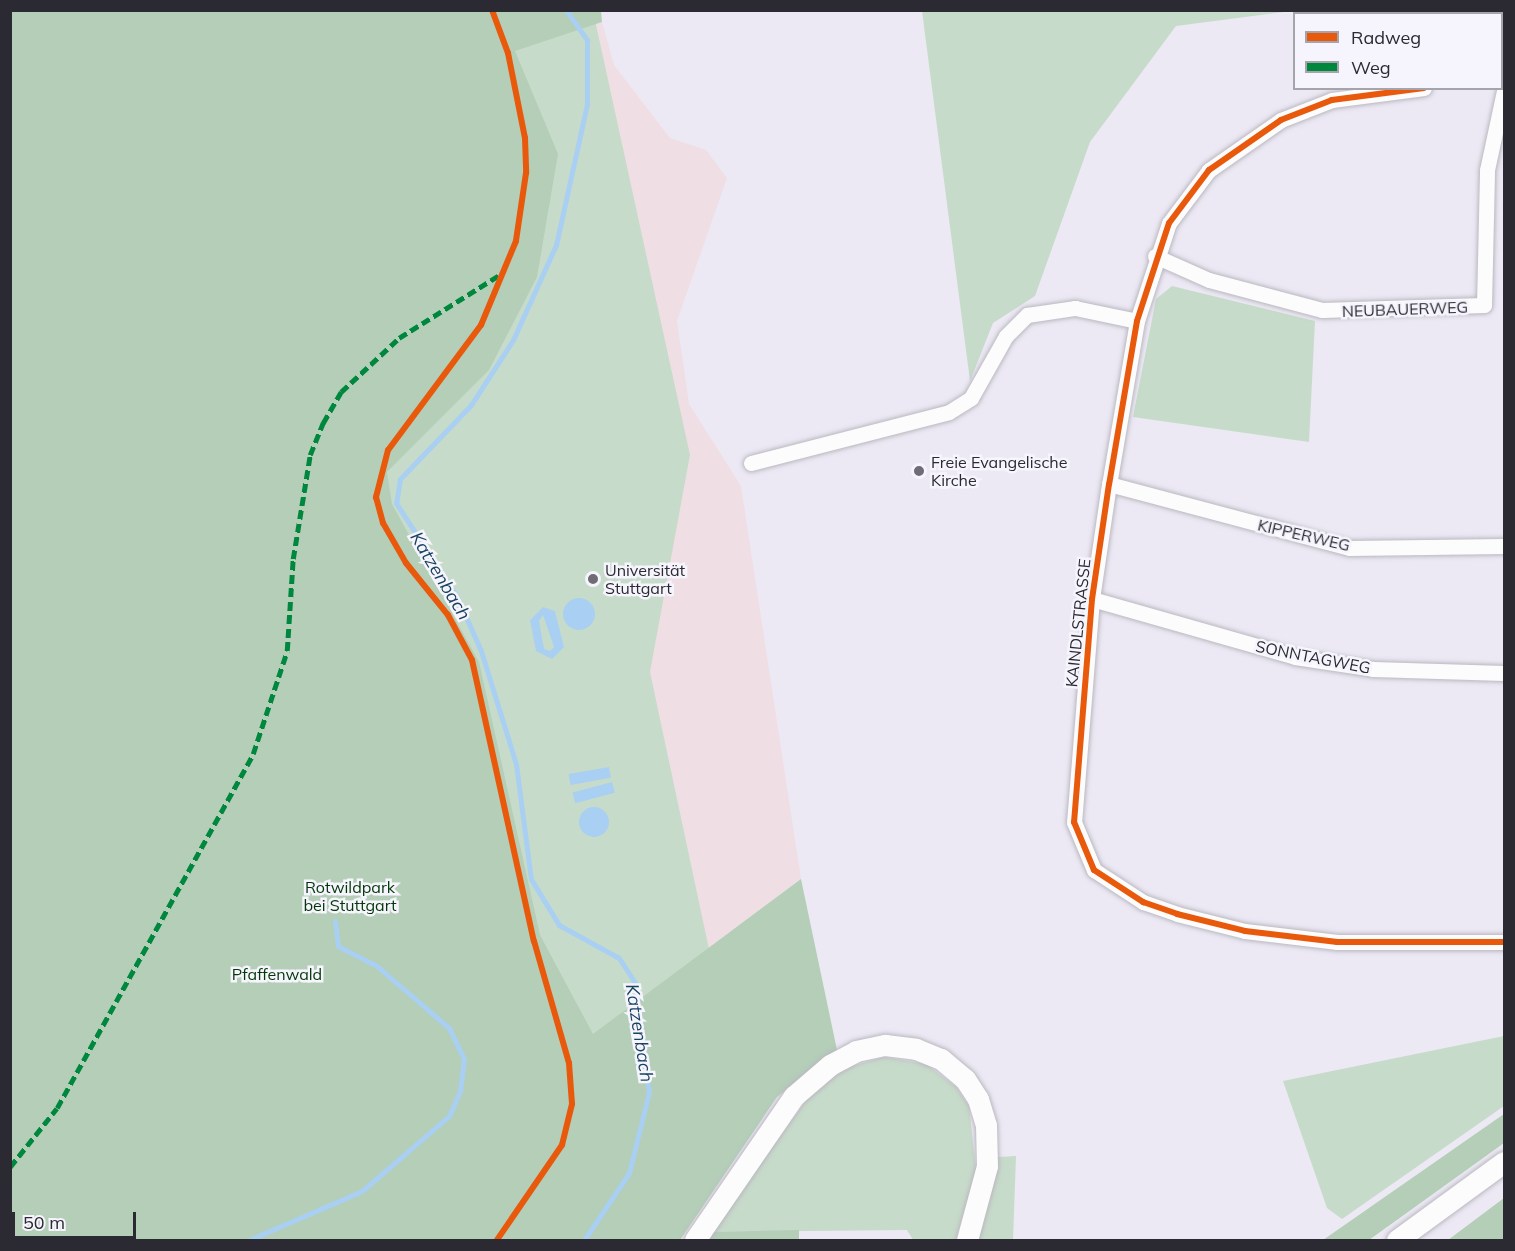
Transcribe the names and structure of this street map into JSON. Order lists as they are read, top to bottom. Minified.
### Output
{"streets":{"street":["NEUBAUERWEG","KIPPERWEG","KAINDLSTRASSE","SONNTAGWEG"]},"crossings":[["NEUBAUERWEG","KAINDLSTRASSE"],["KIPPERWEG","KAINDLSTRASSE"],["KAINDLSTRASSE","SONNTAGWEG"]],"water":["Katzenbach"],"parks":["Rotwildpark bei Stuttgart","Pfaffenwald"],"places":["Freie Evangelische Kirche","Universität Stuttgart"],"legend":["Radweg","Weg"],"scale_bar":"50 m"}
